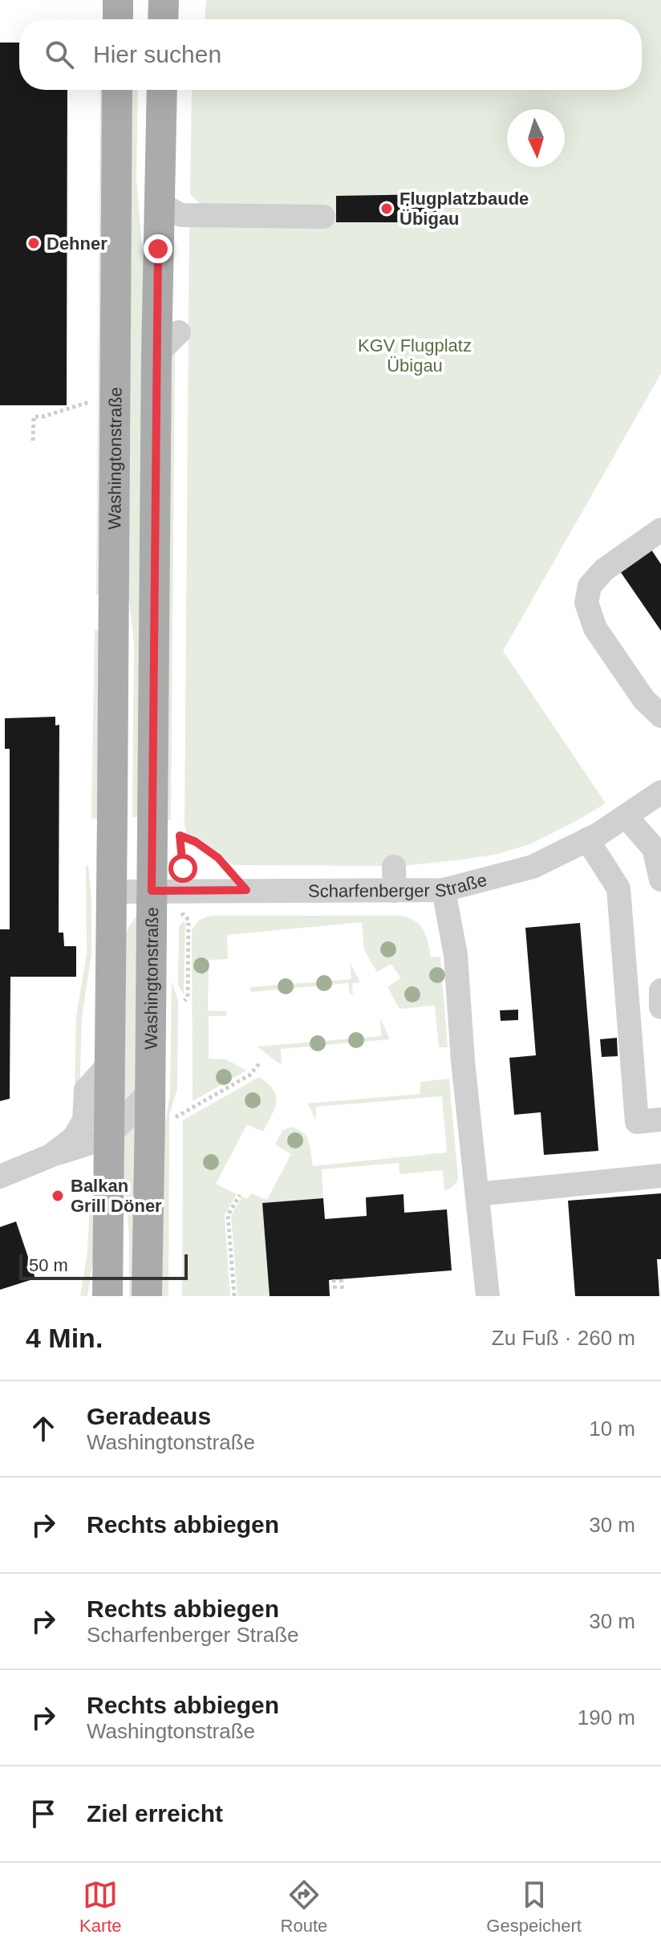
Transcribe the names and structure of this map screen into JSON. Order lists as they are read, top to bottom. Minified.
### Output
{"streets":{"main road":["Washingtonstraße"],"street":["Scharfenberger Straße"]},"crossings":[["Washingtonstraße","Scharfenberger Straße"]],"parks":["KGV Flugplatz Übigau"],"places":["Flugplatzbaude Übigau","Dehner","Balkan Grill Döner"],"scale_bar":"50 m","north":"bottom","page":{"search":"Hier suchen","scale":"50 m","heading":["4 Min.","Zu Fuß · 260 m"],"list":[["Geradeaus","Washingtonstraße","10 m"],["Rechts abbiegen","30 m"],["Rechts abbiegen","Scharfenberger Straße","30 m"],["Rechts abbiegen","Washingtonstraße","190 m"],"Ziel erreicht"],"nav":["Karte","Route","Gespeichert"]}}
